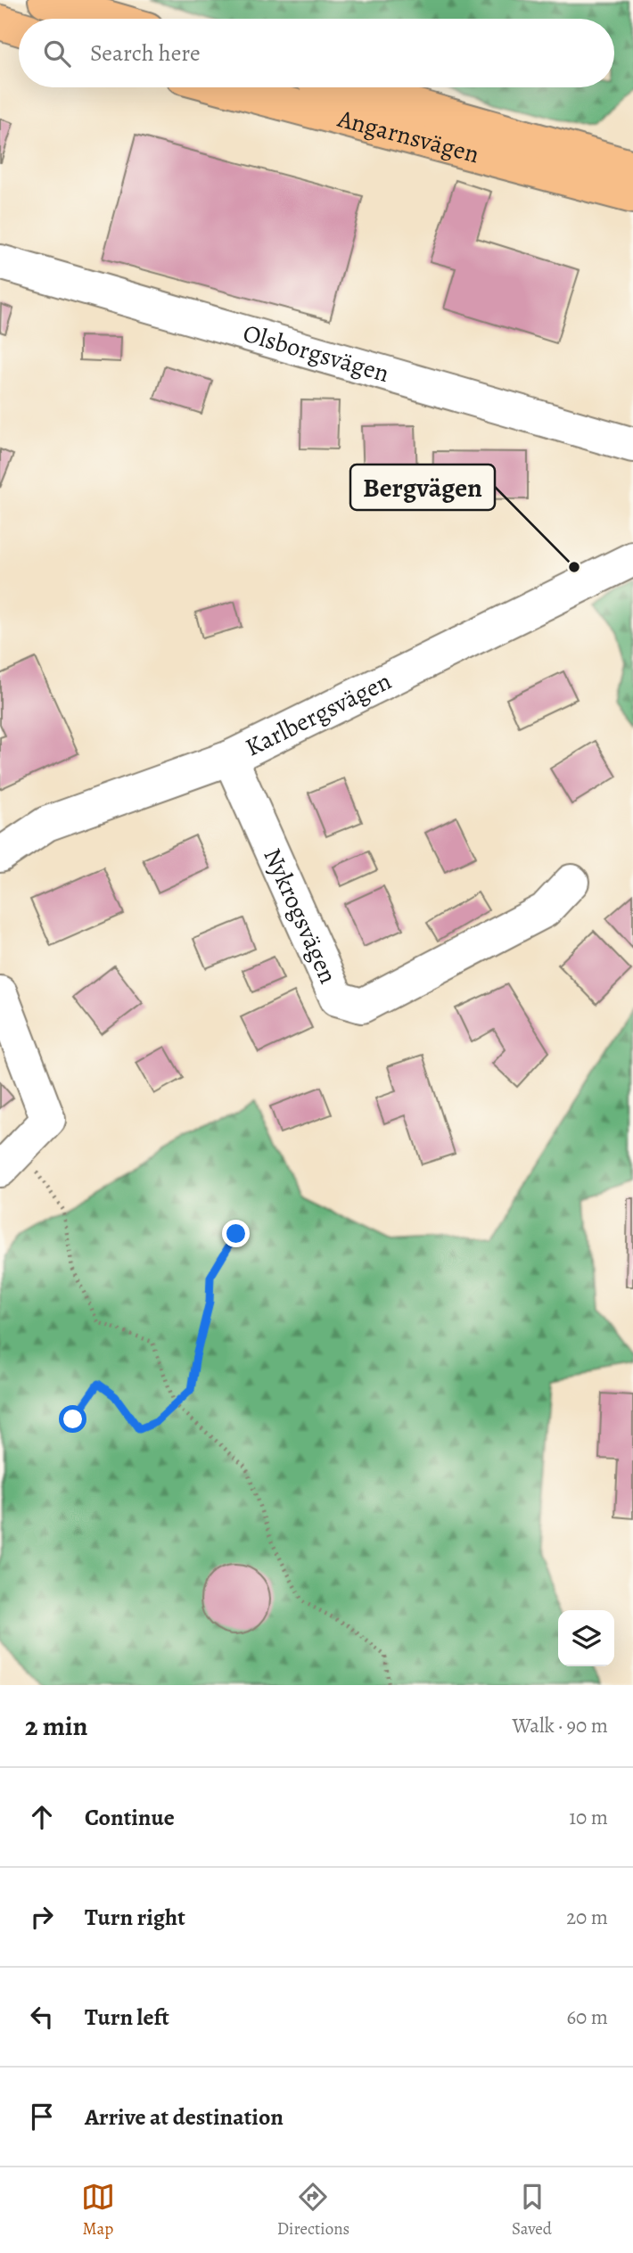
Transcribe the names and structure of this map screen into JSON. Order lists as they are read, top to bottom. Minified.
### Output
{"streets":{"main road":["Angarnsvägen"],"street":["Olsborgsvägen","Karlbergsvägen","Nykrogsvägen"]},"crossings":[["Karlbergsvägen","Nykrogsvägen"]],"places":["Bergvägen"],"page":{"search":"Search here","heading":["2 min","Walk · 90 m"],"list":[["Continue","10 m"],["Turn right","20 m"],["Turn left","60 m"],"Arrive at destination"],"nav":["Map","Directions","Saved"]}}
